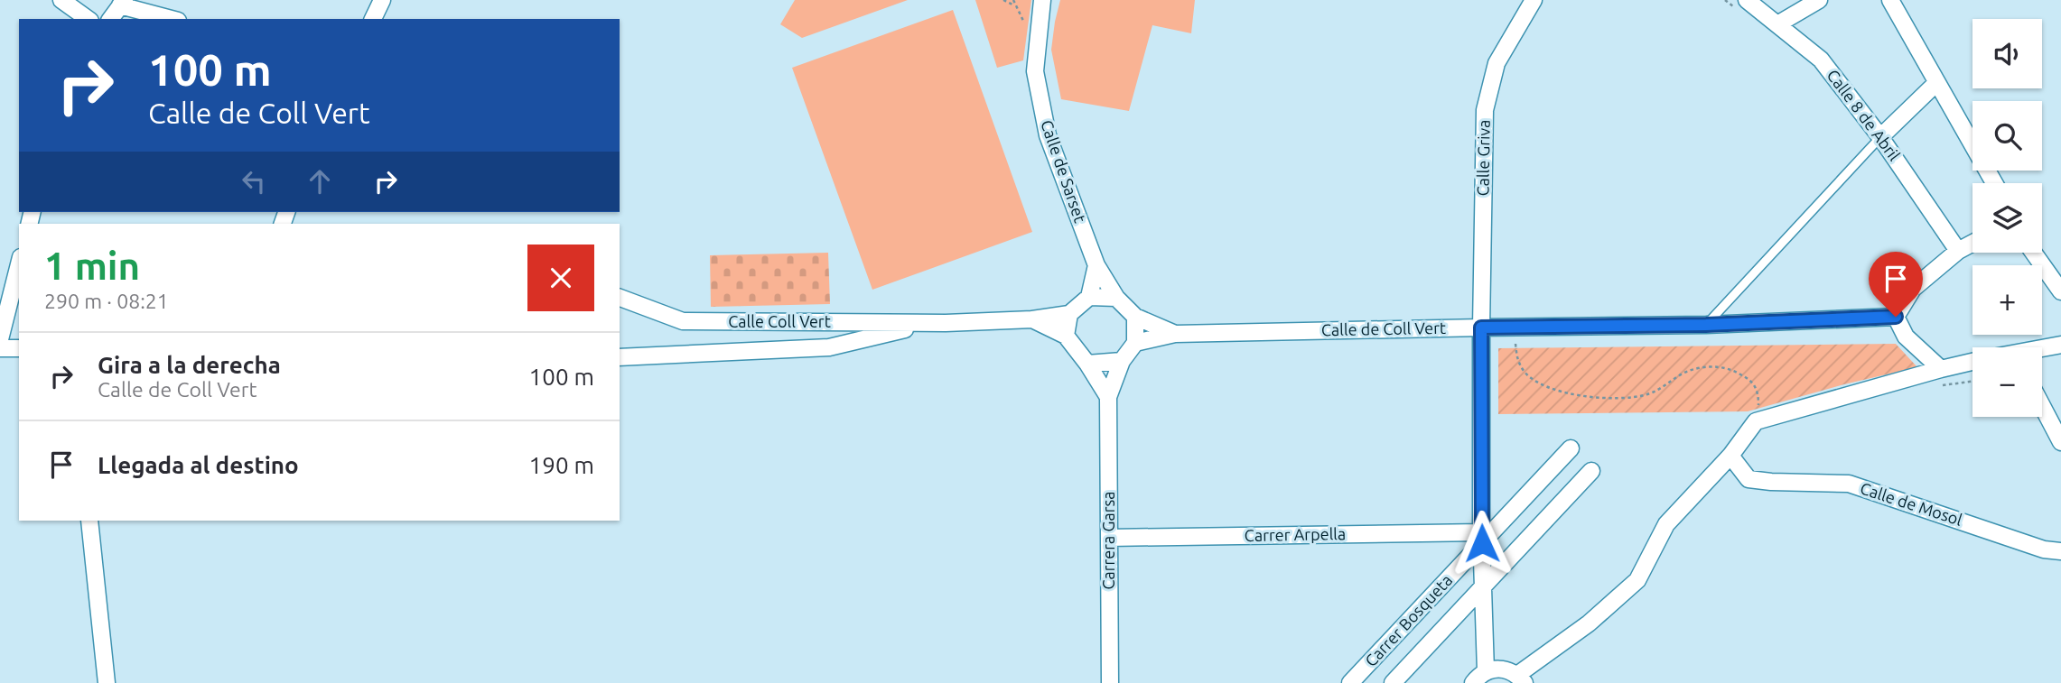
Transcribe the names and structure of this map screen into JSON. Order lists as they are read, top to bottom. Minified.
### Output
{"streets":{"street":["Calle 8 de Abril","Calle Griva","Calle de Sarset","Calle Coll Vert","Calle de Coll Vert","Calle de Mosol","Carrer Arpella","Carrera Garsa","Carrer Bosqueta"]},"crossings":[["Calle Griva","Calle de Coll Vert"],["Calle Griva","Carrer Arpella"],["Calle Griva","Carrer Bosqueta"],["Calle de Sarset","Calle Coll Vert"],["Calle de Sarset","Calle de Coll Vert"],["Calle de Sarset","Carrera Garsa"],["Calle Coll Vert","Calle de Coll Vert"],["Calle Coll Vert","Carrera Garsa"],["Calle de Coll Vert","Carrera Garsa"],["Carrer Arpella","Carrera Garsa"],["Carrer Arpella","Carrer Bosqueta"]],"page":{"map_buttons":["+","−"],"turn":["100 m","Calle de Coll Vert"],"heading":["1 min","290 m · 08:21"],"list":[{"name":"Gira a la derecha","note":"Calle de Coll Vert","value":"100 m"},{"name":"Llegada al destino","value":"190 m"}]}}
